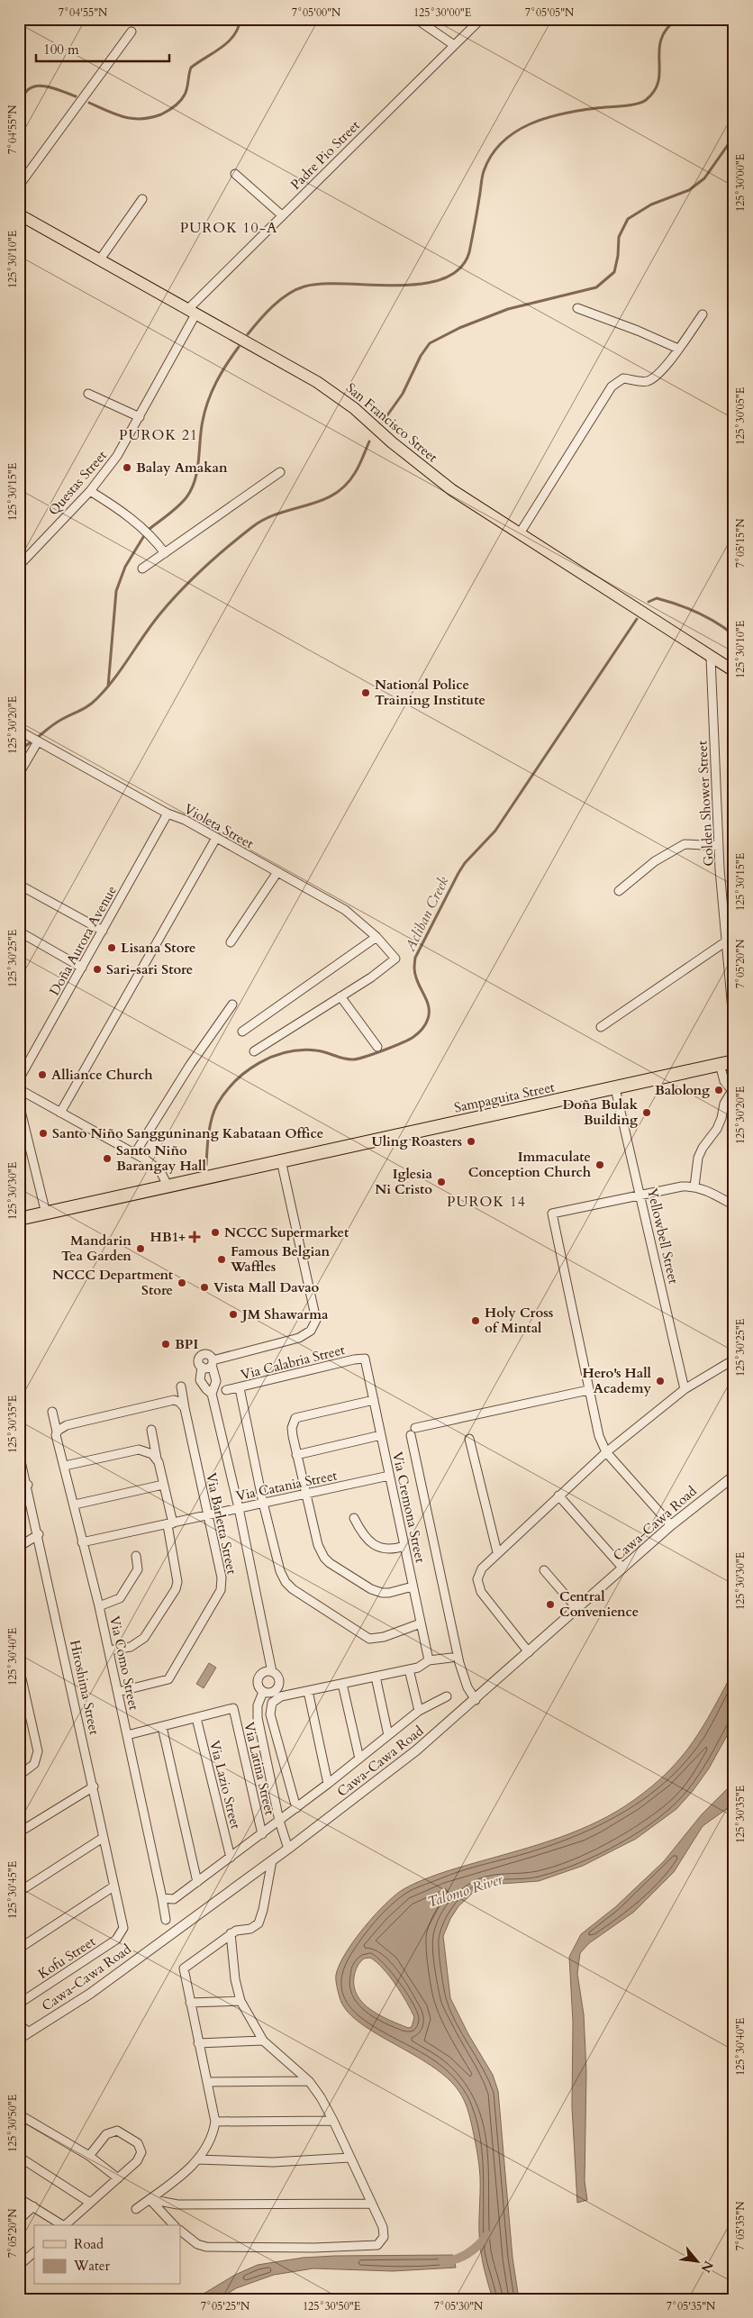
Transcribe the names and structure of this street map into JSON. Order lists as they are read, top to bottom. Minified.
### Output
{"streets":{"highway":["Sampaguita Street"],"main road":["San Francisco Street"],"street":["Padre Pio Street","Questas Street","Golden Shower Street","Violeta Street","Doña Aurora Avenue","Yellowbell Street","Via Calabria Street","Via Catania Street","Via Cremona Street","Via Barletta Street","Cawa-Cawa Road","Via Como Street","Hiroshima Street","Via Latina Street","Via Lazio Street","Kofu Street"]},"crossings":[["Padre Pio Street","San Francisco Street"],["Padre Pio Street","Questas Street"],["San Francisco Street","Questas Street"],["San Francisco Street","Golden Shower Street"],["Violeta Street","Doña Aurora Avenue"],["Sampaguita Street","Yellowbell Street"],["Via Calabria Street","Via Cremona Street"],["Via Catania Street","Via Cremona Street"],["Via Catania Street","Via Barletta Street"],["Via Catania Street","Via Como Street"],["Via Barletta Street","Via Como Street"],["Hiroshima Street","Kofu Street"],["Via Latina Street","Via Lazio Street"]],"districts":["PUROK 10-A","PUROK 21","PUROK 14"],"water":["Acliban Creek","Talomo River"],"places":{"other":["Balay Amakan","National Police Training Institute","Lisana Store","Sari-sari Store","Alliance Church","Balolong","Doña Bulak Building","Santo Niño Sangguninang Kabataan Office","Uling Roasters","Santo Niño Barangay Hall","Immaculate Conception Church","Iglesia Ni Cristo","NCCC Supermarket","Mandarin Tea Garden","Famous Belgian Waffles","NCCC Department Store","Vista Mall Davao","JM Shawarma","Holy Cross of Mintal","BPI","Hero's Hall Academy","Central Convenience"],"health":["HB1+"]},"legend":["Road","Water"],"scale_bar":"100 m","north":"bottom right","coordinates":["7°04'55\"N","7°05'00\"N","125°30'00\"E","7°05'05\"N","125°30'10\"E","125°30'05\"E","125°30'15\"E","7°05'15\"N","125°30'20\"E","125°30'25\"E","7°05'20\"N","125°30'30\"E","125°30'35\"E","125°30'40\"E","125°30'45\"E","125°30'50\"E","7°05'35\"N","7°05'25\"N","7°05'30\"N"]}
